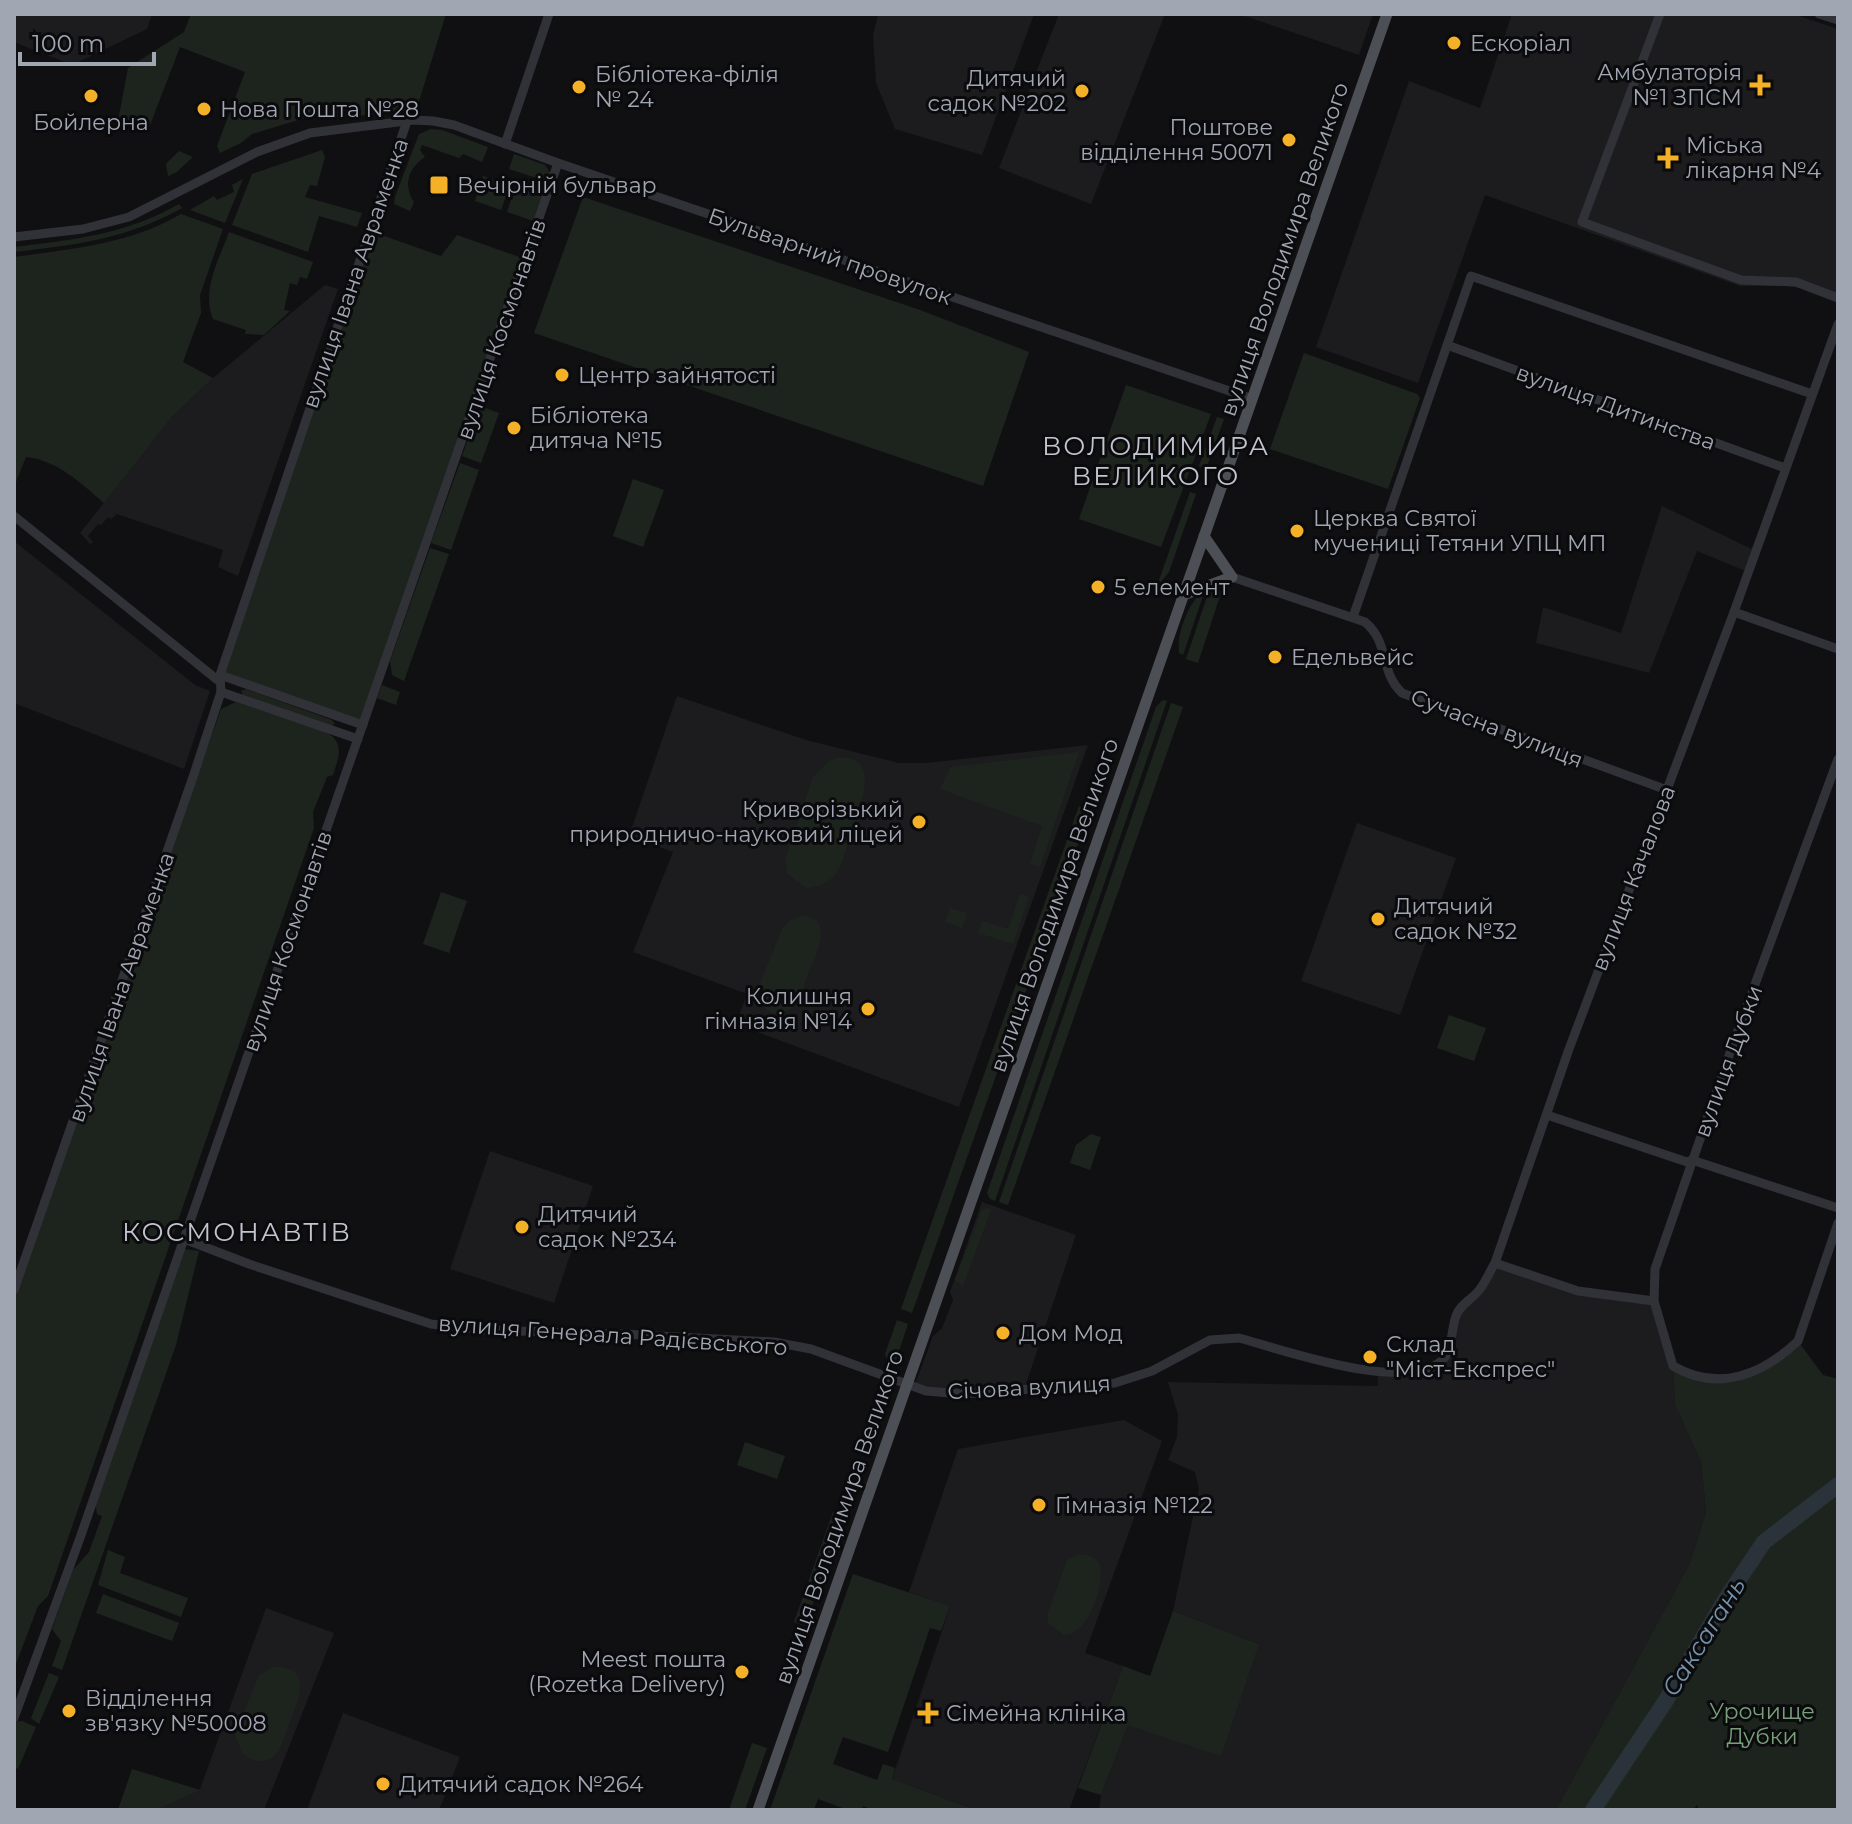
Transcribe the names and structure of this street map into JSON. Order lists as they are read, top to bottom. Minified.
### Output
{"streets":{"main road":["вулиця Володимира Великого"],"street":["Бульварний провулок","вулиця Івана Авраменка","вулиця Космонавтів","вулиця Дитинства","Сучасна вулиця","вулиця Качалова","вулиця Дубки","вулиця Генерала Радієвського","Січова вулиця"]},"crossings":[["вулиця Володимира Великого","Бульварний провулок"],["вулиця Володимира Великого","вулиця Генерала Радієвського"],["вулиця Володимира Великого","Січова вулиця"],["Бульварний провулок","вулиця Івана Авраменка"],["Бульварний провулок","вулиця Космонавтів"],["вулиця Космонавтів","вулиця Генерала Радієвського"],["вулиця Дитинства","вулиця Качалова"],["Сучасна вулиця","вулиця Качалова"],["вулиця Качалова","Січова вулиця"],["вулиця Генерала Радієвського","Січова вулиця"]],"districts":["ВОЛОДИМИРА ВЕЛИКОГО","КОСМОНАВТІВ"],"water":["Саксагань"],"parks":["Урочище Дубки"],"places":{"other":["Ескоріал","Бібліотека-філія № 24","Дитячий садок №202","Бойлерна","Нова Пошта №28","Поштове відділення 50071","Центр зайнятості","Бібліотека дитяча №15","Церква Святої мучениці Тетяни УПЦ МП","5 елемент","Едельвейс","Криворізький природничо-науковий ліцей","Дитячий садок №32","Колишня гімназія №14","Дитячий садок №234","Дом Мод","Склад \"Міст-Експрес\"","Гімназія №122","Meest пошта (Rozetka Delivery)","Відділення зв'язку №50008","Дитячий садок №264"],"health":["Амбулаторія №1 ЗПСМ","Міська лікарня №4","Сімейна клініка"],"transit":["Вечірній бульвар"]},"scale_bar":"100 m"}
